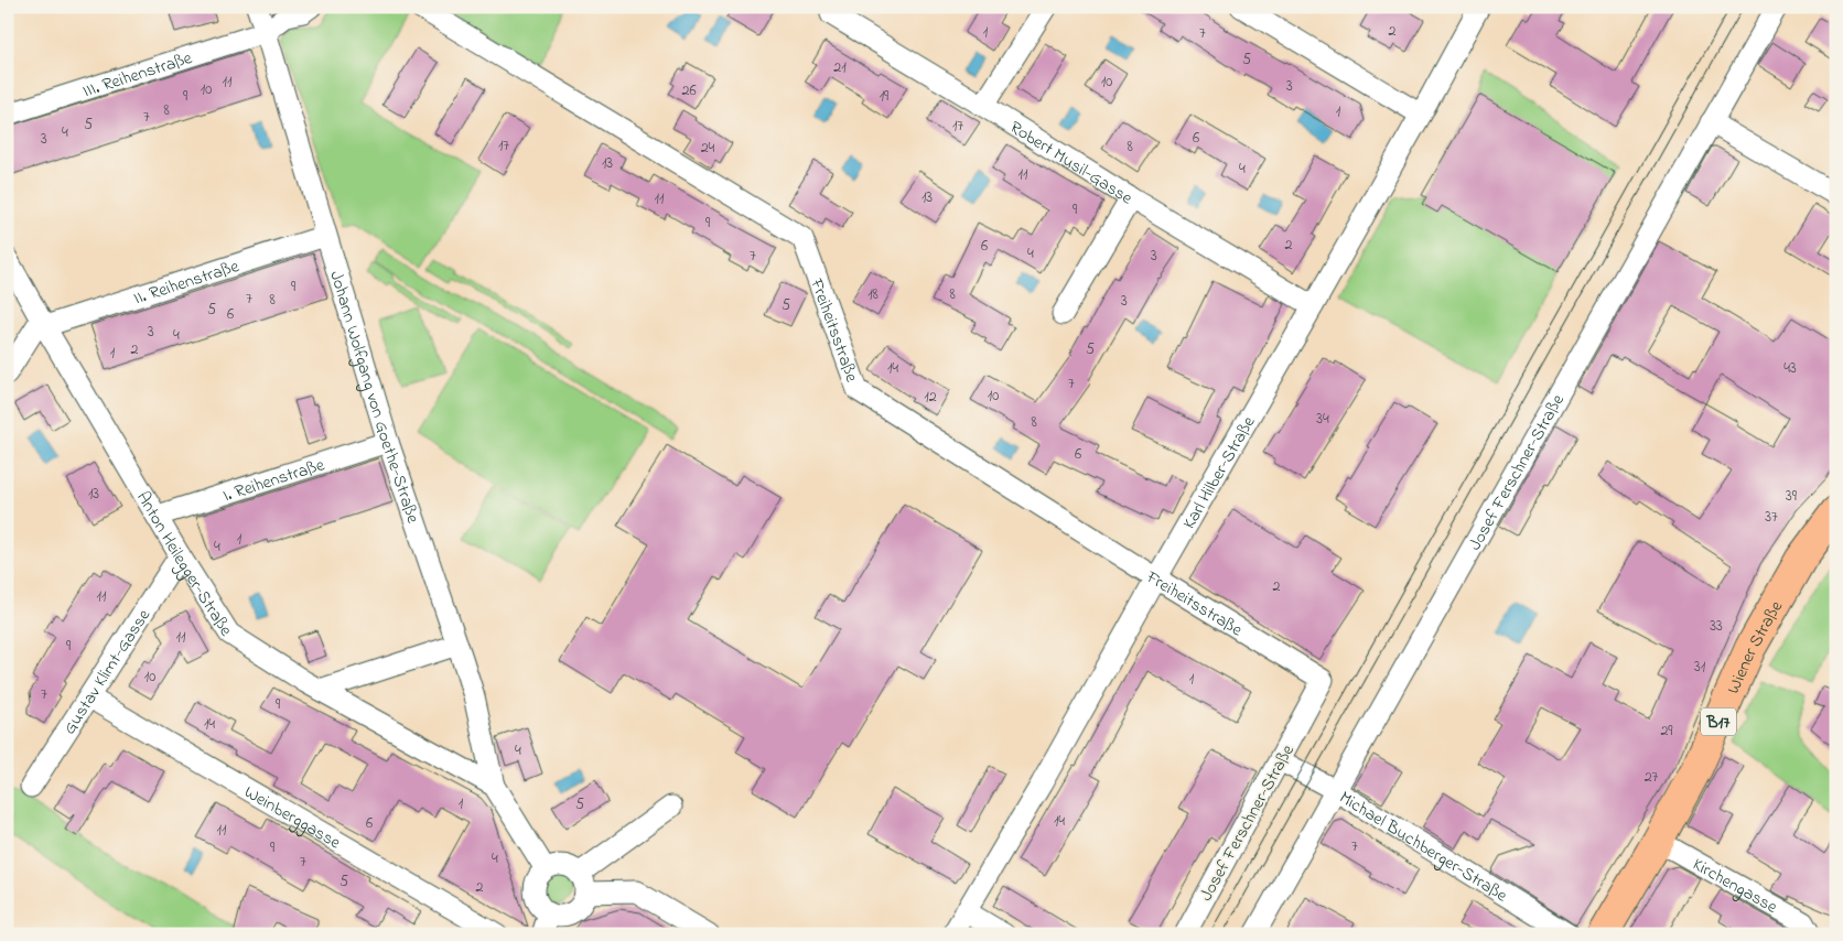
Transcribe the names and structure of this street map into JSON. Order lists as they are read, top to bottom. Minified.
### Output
{"streets":{"main road":["Wiener Straße","B17"],"street":["III. Reihenstraße","Robert Musil-Gasse","II. Reihenstraße","Freiheitsstraße","Johann Wolfgang von Goethe-Straße","Josef Ferschner-Straße","Karl Hilber-Straße","I. Reihenstraße","Anton Heilegger-Straße","Gustav Klimt-Gasse","Weinberggasse","Michael Buchberger-Straße","Kirchengasse"]},"crossings":[["III. Reihenstraße","Johann Wolfgang von Goethe-Straße"],["Robert Musil-Gasse","Karl Hilber-Straße"],["II. Reihenstraße","Johann Wolfgang von Goethe-Straße"],["II. Reihenstraße","Anton Heilegger-Straße"],["Freiheitsstraße","Josef Ferschner-Straße"],["Freiheitsstraße","Karl Hilber-Straße"],["Johann Wolfgang von Goethe-Straße","I. Reihenstraße"],["Johann Wolfgang von Goethe-Straße","Anton Heilegger-Straße"],["Josef Ferschner-Straße","Michael Buchberger-Straße"],["I. Reihenstraße","Anton Heilegger-Straße"],["Anton Heilegger-Straße","Gustav Klimt-Gasse"],["Wiener Straße","Kirchengasse"],["Gustav Klimt-Gasse","Weinberggasse"]],"house_numbers":["2","1","7","5","21","11","10","3","10","26","9","19","8","1","7","5","17","4","6","3","17","8","24","13","4","11","13","11","9","9","2","6","4","7","3","9","18","8","7","8","3","5","5","6","3","4","2","5","1","14","43","7","10","12","34","8","6","13","39","37","1","4","2","11","33","11","9","31","10","1","7","9","14","29","4","27","1","5","14","6","11","7","9","4","7","5","2"]}
